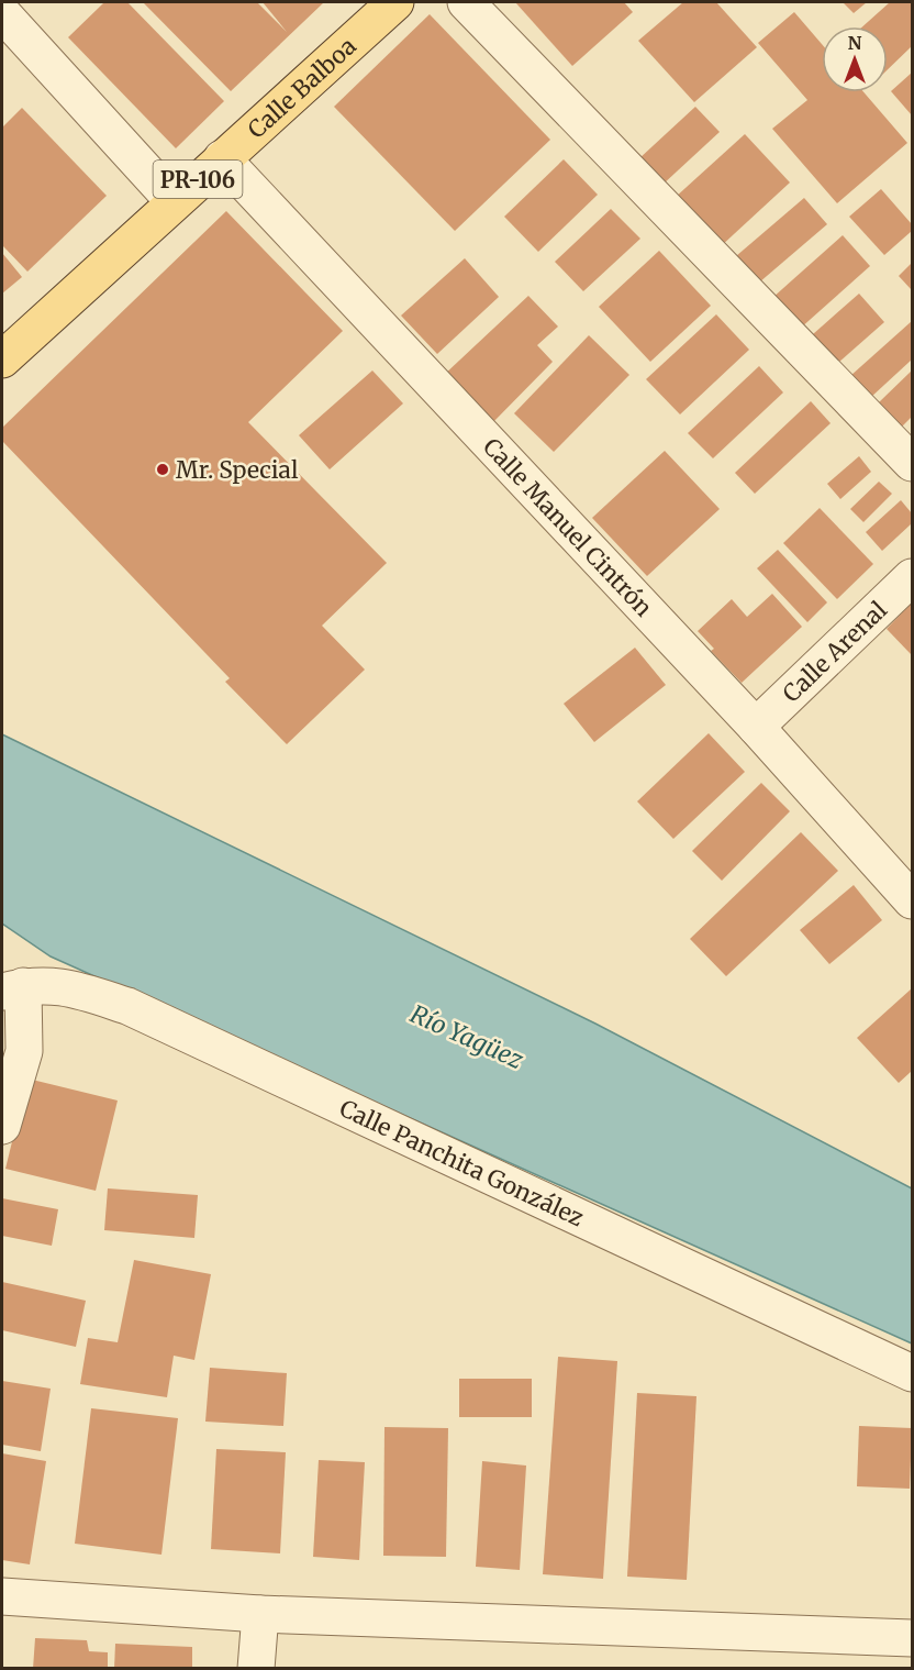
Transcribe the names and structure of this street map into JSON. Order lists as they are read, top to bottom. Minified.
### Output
{"streets":{"main road":["Calle Balboa","PR-106"],"street":["Calle Manuel Cintrón","Calle Arenal","Calle Panchita González"]},"crossings":[["Calle Balboa","Calle Manuel Cintrón"],["Calle Manuel Cintrón","Calle Arenal"]],"water":["Río Yagüez"],"places":["Mr. Special"],"north":"top"}
